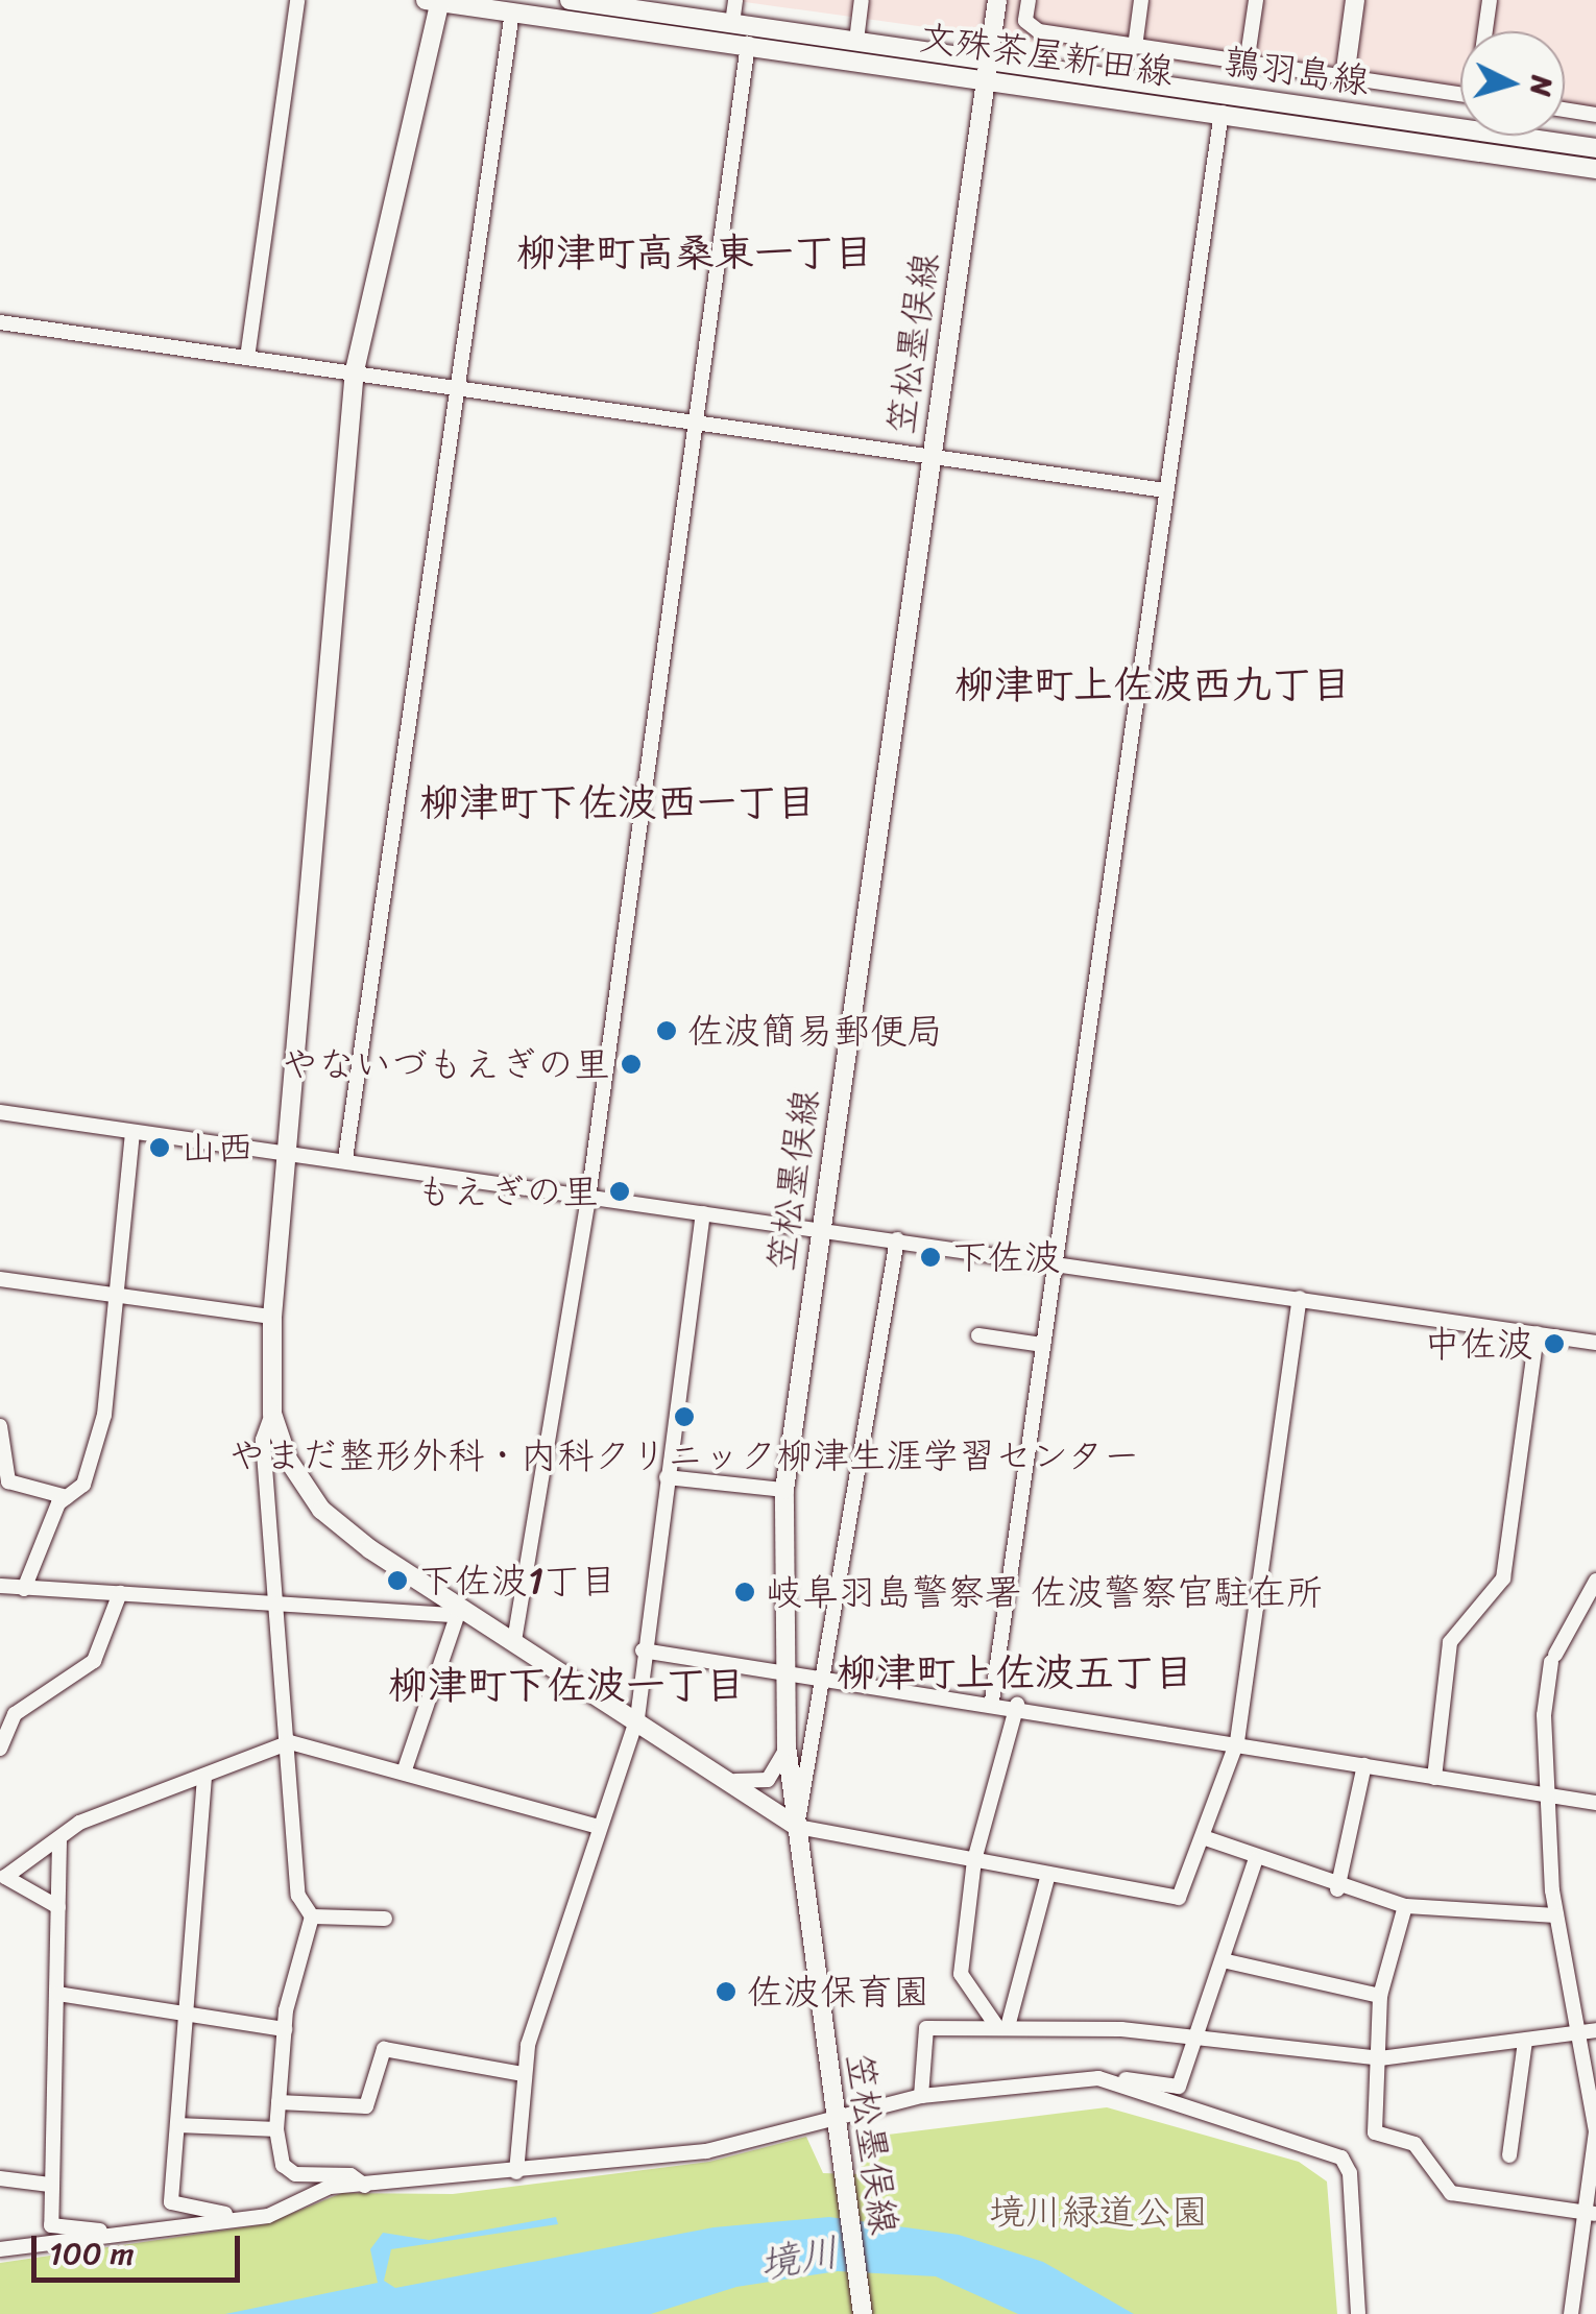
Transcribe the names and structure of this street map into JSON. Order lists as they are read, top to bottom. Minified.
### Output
{"streets":{"main road":["文殊茶屋新田線","鶉羽島線","笠松墨俣線"]},"crossings":[["文殊茶屋新田線","笠松墨俣線"],["鶉羽島線","笠松墨俣線"]],"districts":["柳津町高桑東一丁目","柳津町上佐波西九丁目","柳津町下佐波西一丁目","柳津町上佐波五丁目","柳津町下佐波一丁目"],"water":["境川"],"parks":["境川緑道公園"],"places":["佐波簡易郵便局","やないづもえぎの里","山西","もえぎの里","下佐波","中佐波","やまだ整形外科・内科クリニック柳津生涯学習センター","下佐波1丁目","岐阜羽島警察署 佐波警察官駐在所","佐波保育園"],"scale_bar":"100 m","north":"right"}
